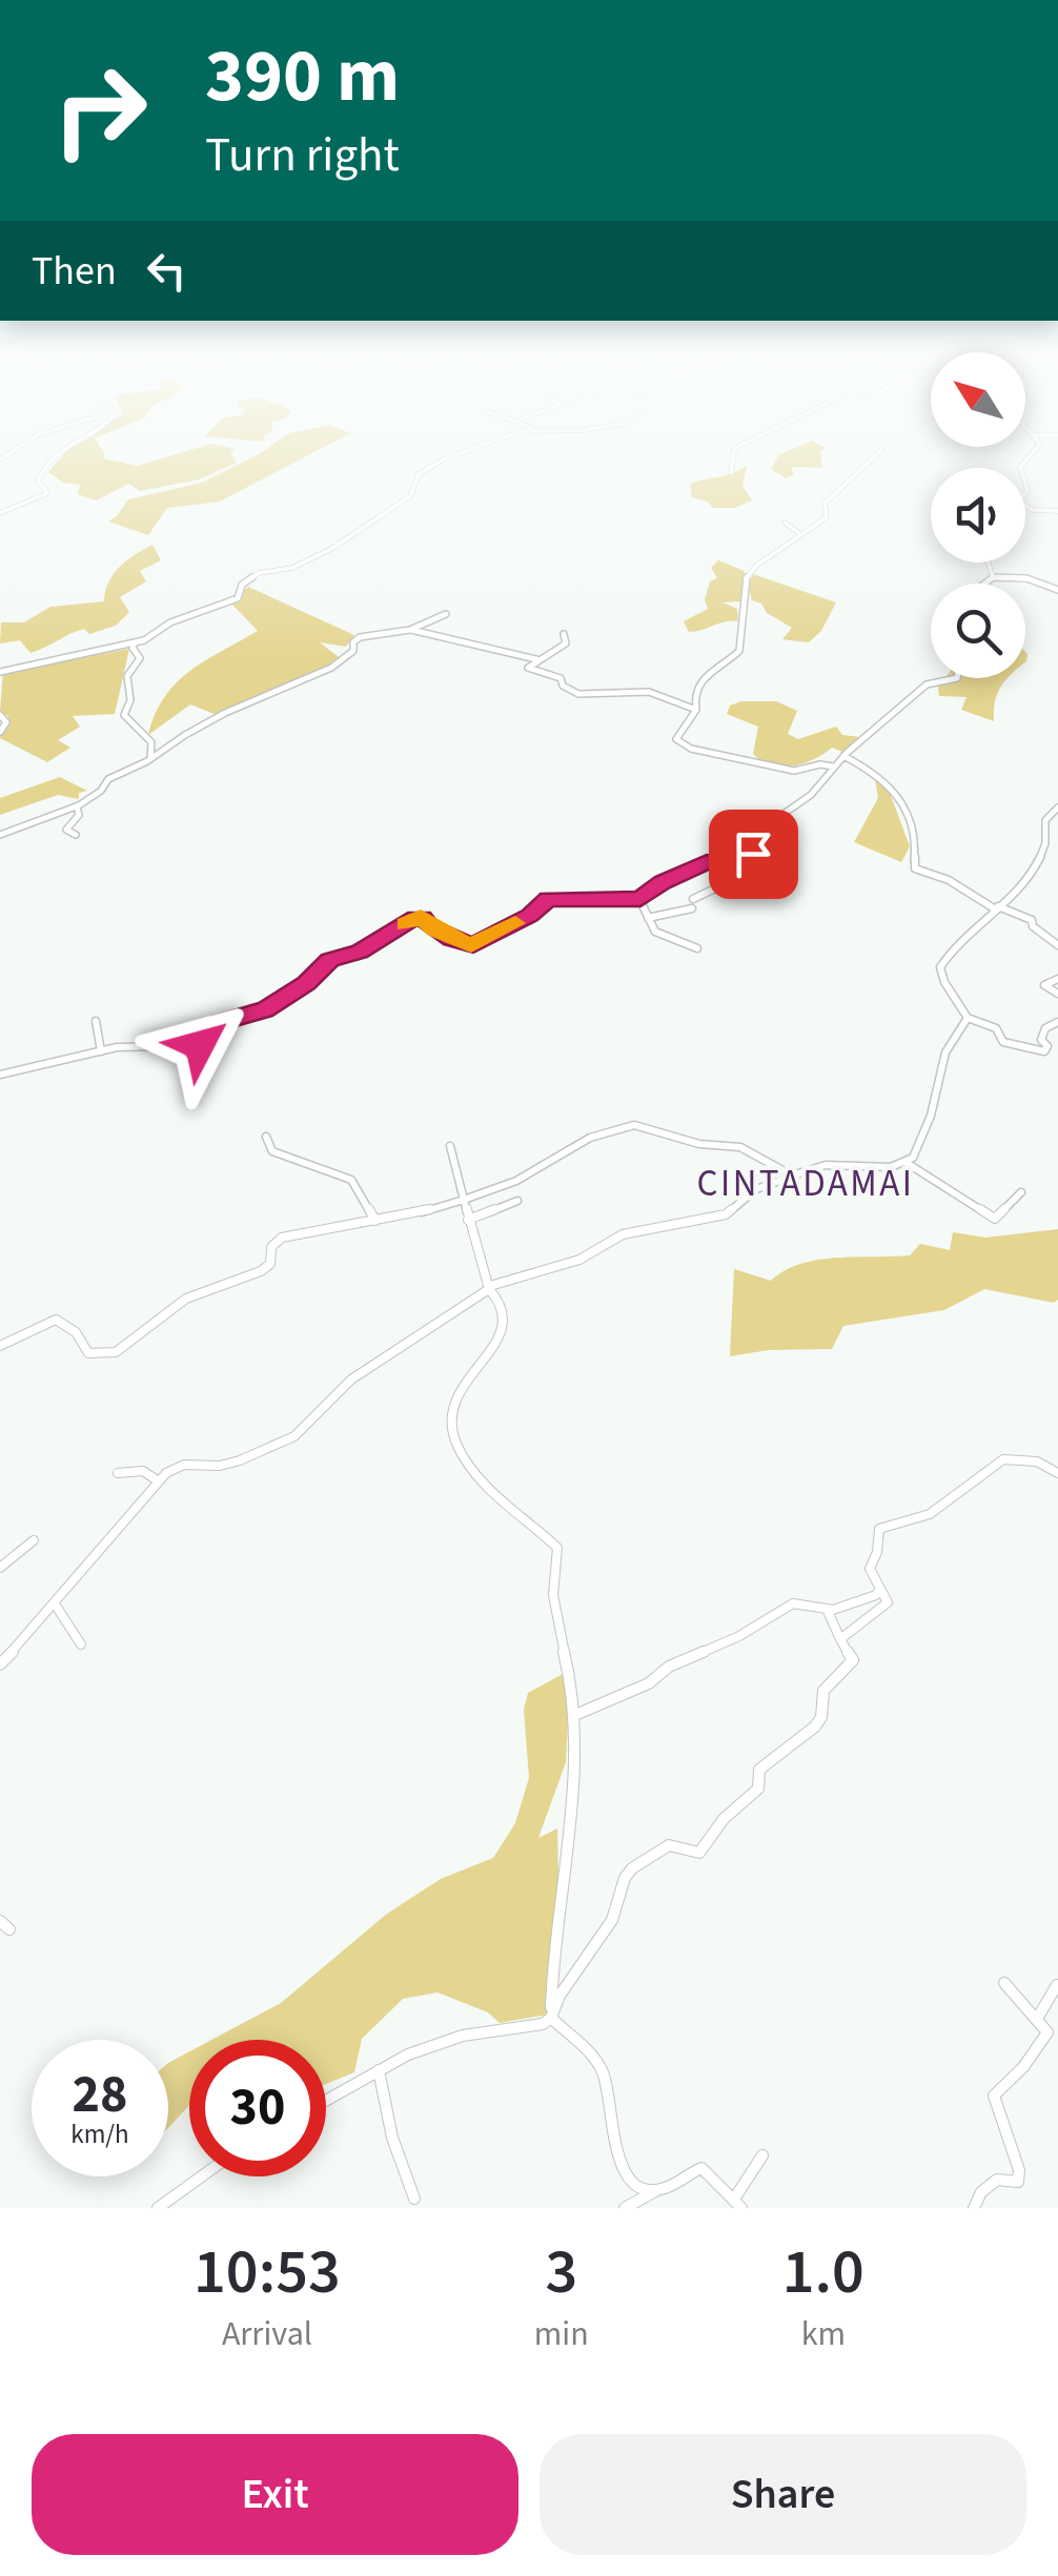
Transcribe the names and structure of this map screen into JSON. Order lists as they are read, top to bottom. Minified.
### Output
{"districts":["CINTADAMAI"],"north":"top left","page":{"turn":["390 m","Turn right"],"then":"Then","speed":"28 km/h","limit":"30","eta":["10:53","Arrival","3","min","1.0","km"],"buttons":["Exit","Share"]}}
